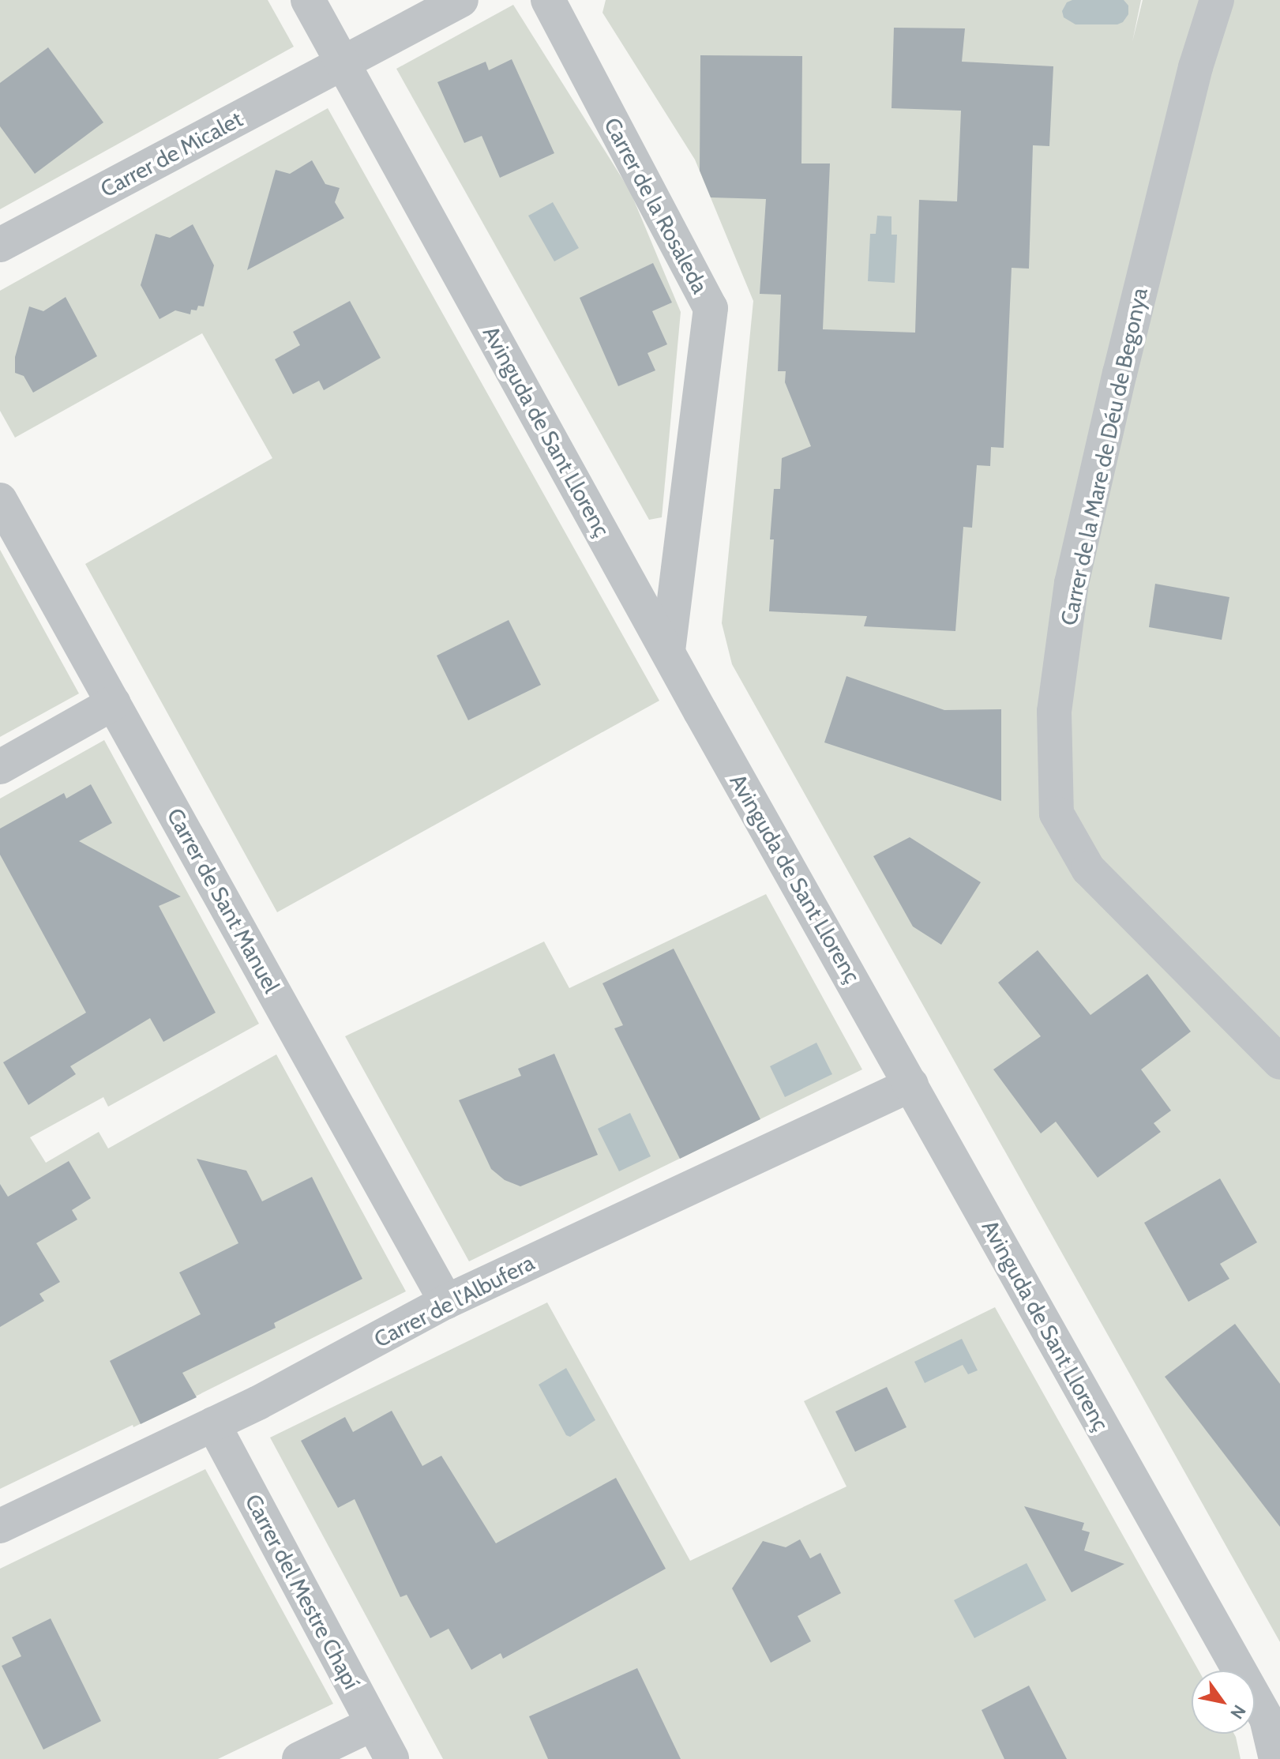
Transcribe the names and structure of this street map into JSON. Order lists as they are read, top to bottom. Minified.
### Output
{"streets":{"street":["Carrer de Micalet","Carrer de la Rosaleda","Avinguda de Sant Llorenç","Carrer de la Mare de Déu de Begonya","Carrer de Sant Manuel","Carrer de l'Albufera","Carrer del Mestre Chapí"]},"crossings":[["Carrer de Micalet","Avinguda de Sant Llorenç"],["Carrer de la Rosaleda","Avinguda de Sant Llorenç"],["Avinguda de Sant Llorenç","Carrer de l'Albufera"],["Carrer de Sant Manuel","Carrer de l'Albufera"],["Carrer de l'Albufera","Carrer del Mestre Chapí"]],"north":"bottom right"}
